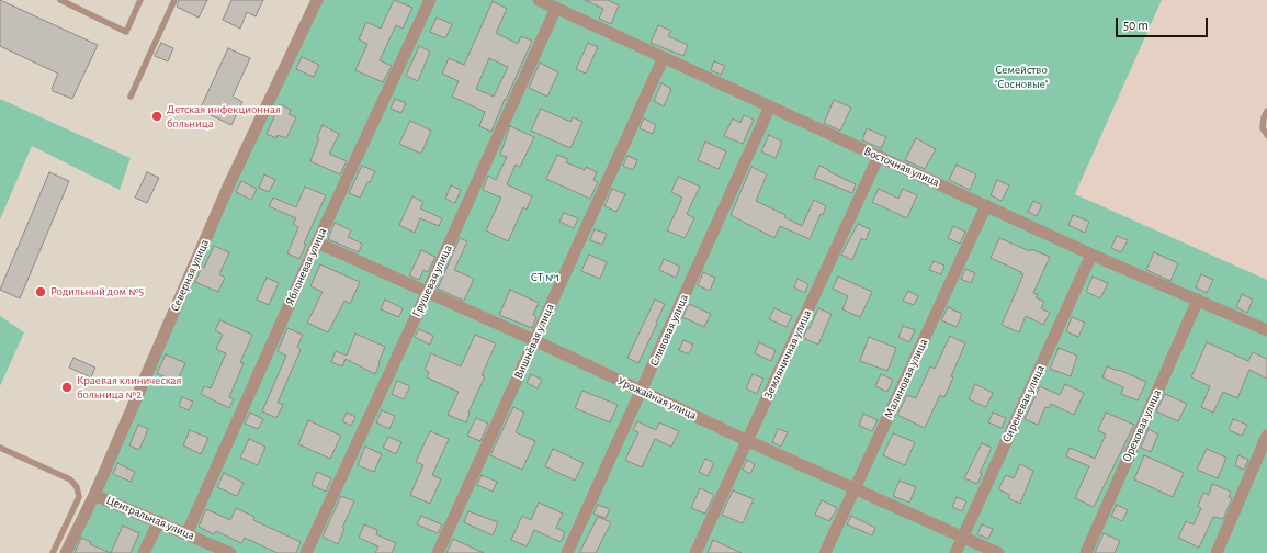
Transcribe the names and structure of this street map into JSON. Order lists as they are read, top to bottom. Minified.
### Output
{"streets":{"street":["Восточная улица","Яблоневая улица","Северная улица","Грушевая улица","Сливовая улица","Вишнёвая улица","Земляничная улица","Малиновая улица","Урожайная улица","Сиреневая улица","Ореховая улица","Центральная улица"]},"crossings":[["Восточная улица","Грушевая улица"],["Восточная улица","Сливовая улица"],["Восточная улица","Вишнёвая улица"],["Восточная улица","Земляничная улица"],["Восточная улица","Малиновая улица"],["Восточная улица","Сиреневая улица"],["Восточная улица","Ореховая улица"],["Яблоневая улица","Урожайная улица"],["Яблоневая улица","Центральная улица"],["Северная улица","Центральная улица"],["Грушевая улица","Урожайная улица"],["Сливовая улица","Урожайная улица"],["Вишнёвая улица","Урожайная улица"],["Земляничная улица","Урожайная улица"],["Малиновая улица","Урожайная улица"],["Урожайная улица","Сиреневая улица"]],"parks":["Семейство \"Сосновые\"","СТ №1"],"places":["Детская инфекционная больница","Родильный дом №5","Краевая клиническая больница №2"],"scale_bar":"50 m"}
